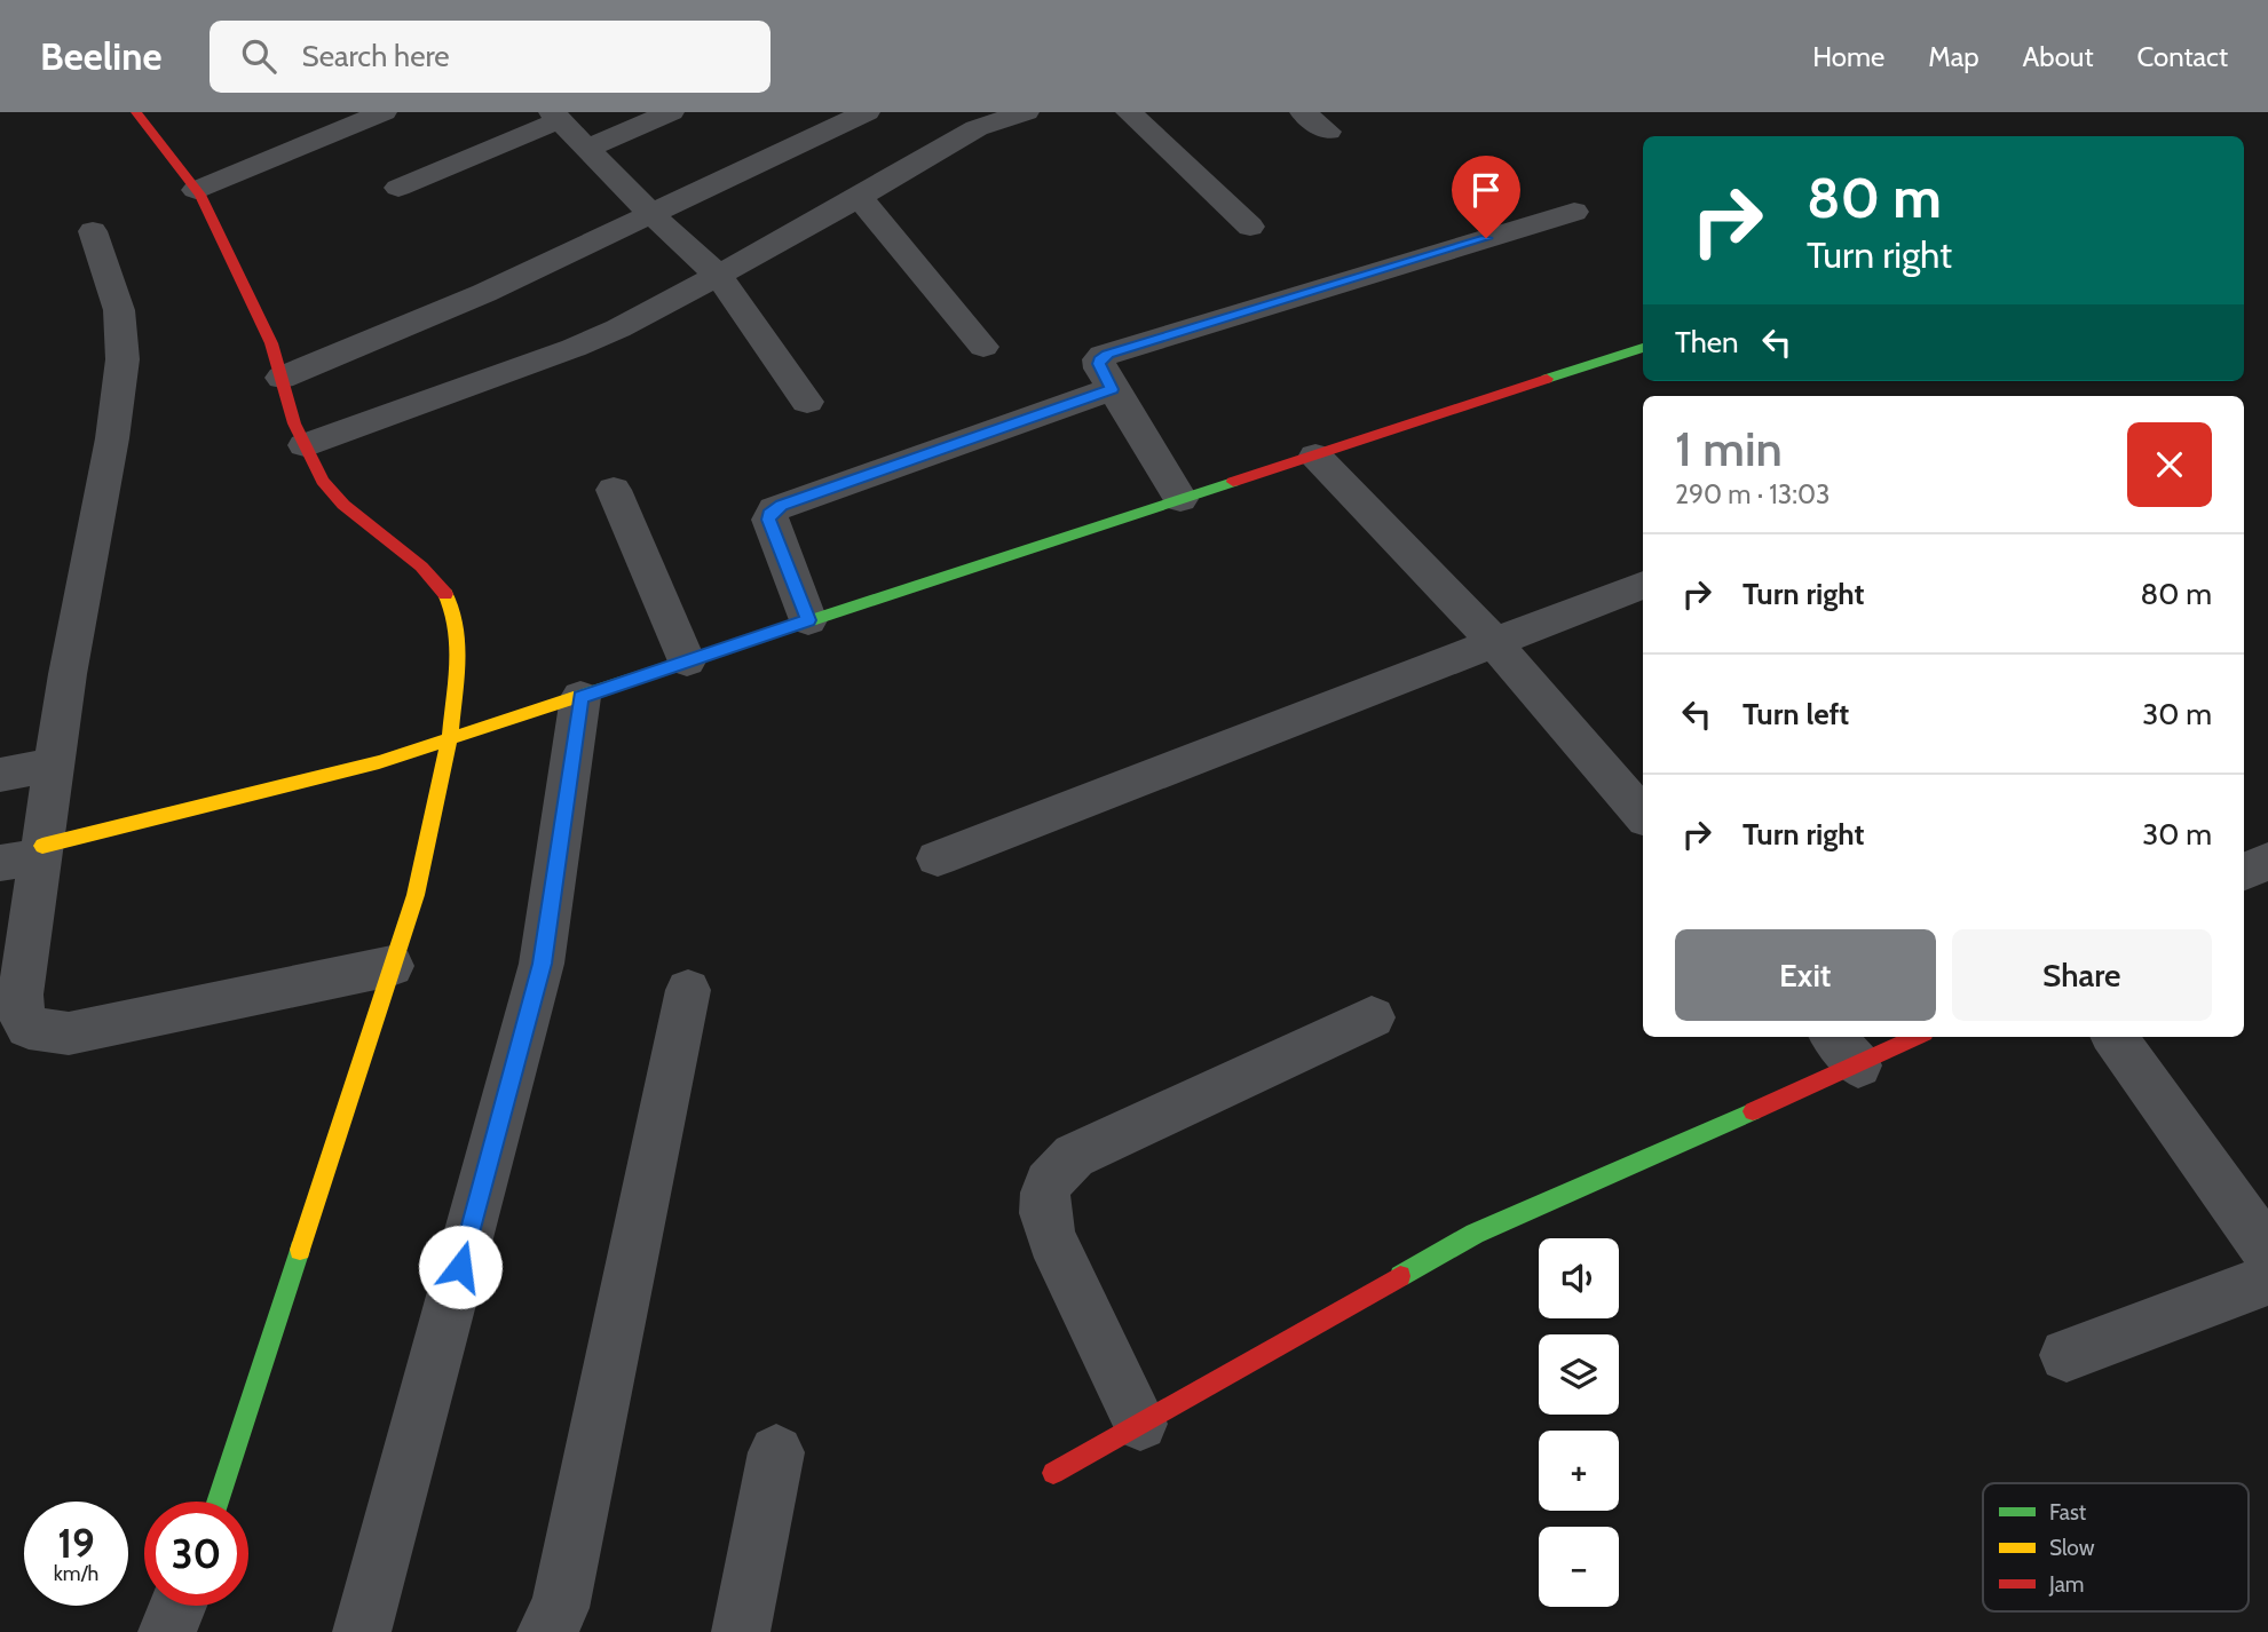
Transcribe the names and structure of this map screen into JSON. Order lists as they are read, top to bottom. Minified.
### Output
{"legend":["Fast","Slow","Jam"],"page":{"header":"Beeline","search":"Search here","nav":["Home","Map","About","Contact"],"turn":["80 m","Turn right"],"then":"Then","heading":["1 min","290 m · 13:03"],"list":[{"name":"Turn right","value":"80 m"},{"name":"Turn left","value":"30 m"},{"name":"Turn right","value":"30 m"}],"buttons":["Exit","Share"],"map_buttons":["+","−"],"speed":"19 km/h","limit":"30"}}
